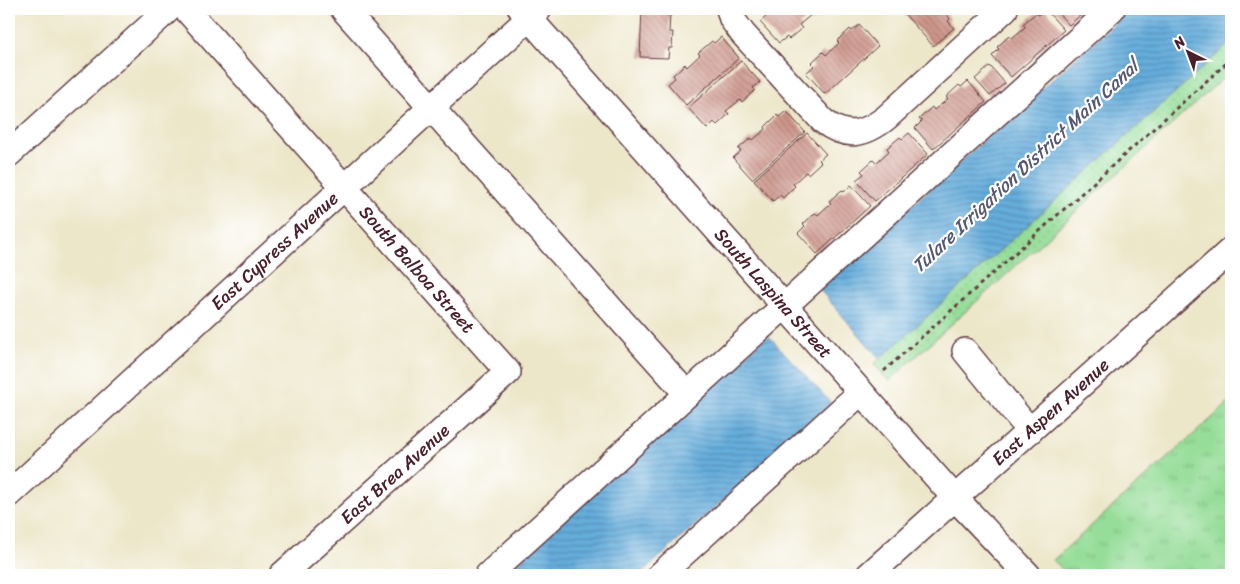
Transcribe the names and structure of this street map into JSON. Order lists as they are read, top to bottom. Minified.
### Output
{"streets":{"street":["East Cypress Avenue","South Balboa Street","South Laspina Street","East Aspen Avenue","East Brea Avenue"]},"crossings":[["East Cypress Avenue","South Balboa Street"],["East Cypress Avenue","South Laspina Street"],["South Balboa Street","East Brea Avenue"],["South Laspina Street","East Aspen Avenue"]],"water":["Tulare Irrigation District Main Canal"],"north":"top left"}
